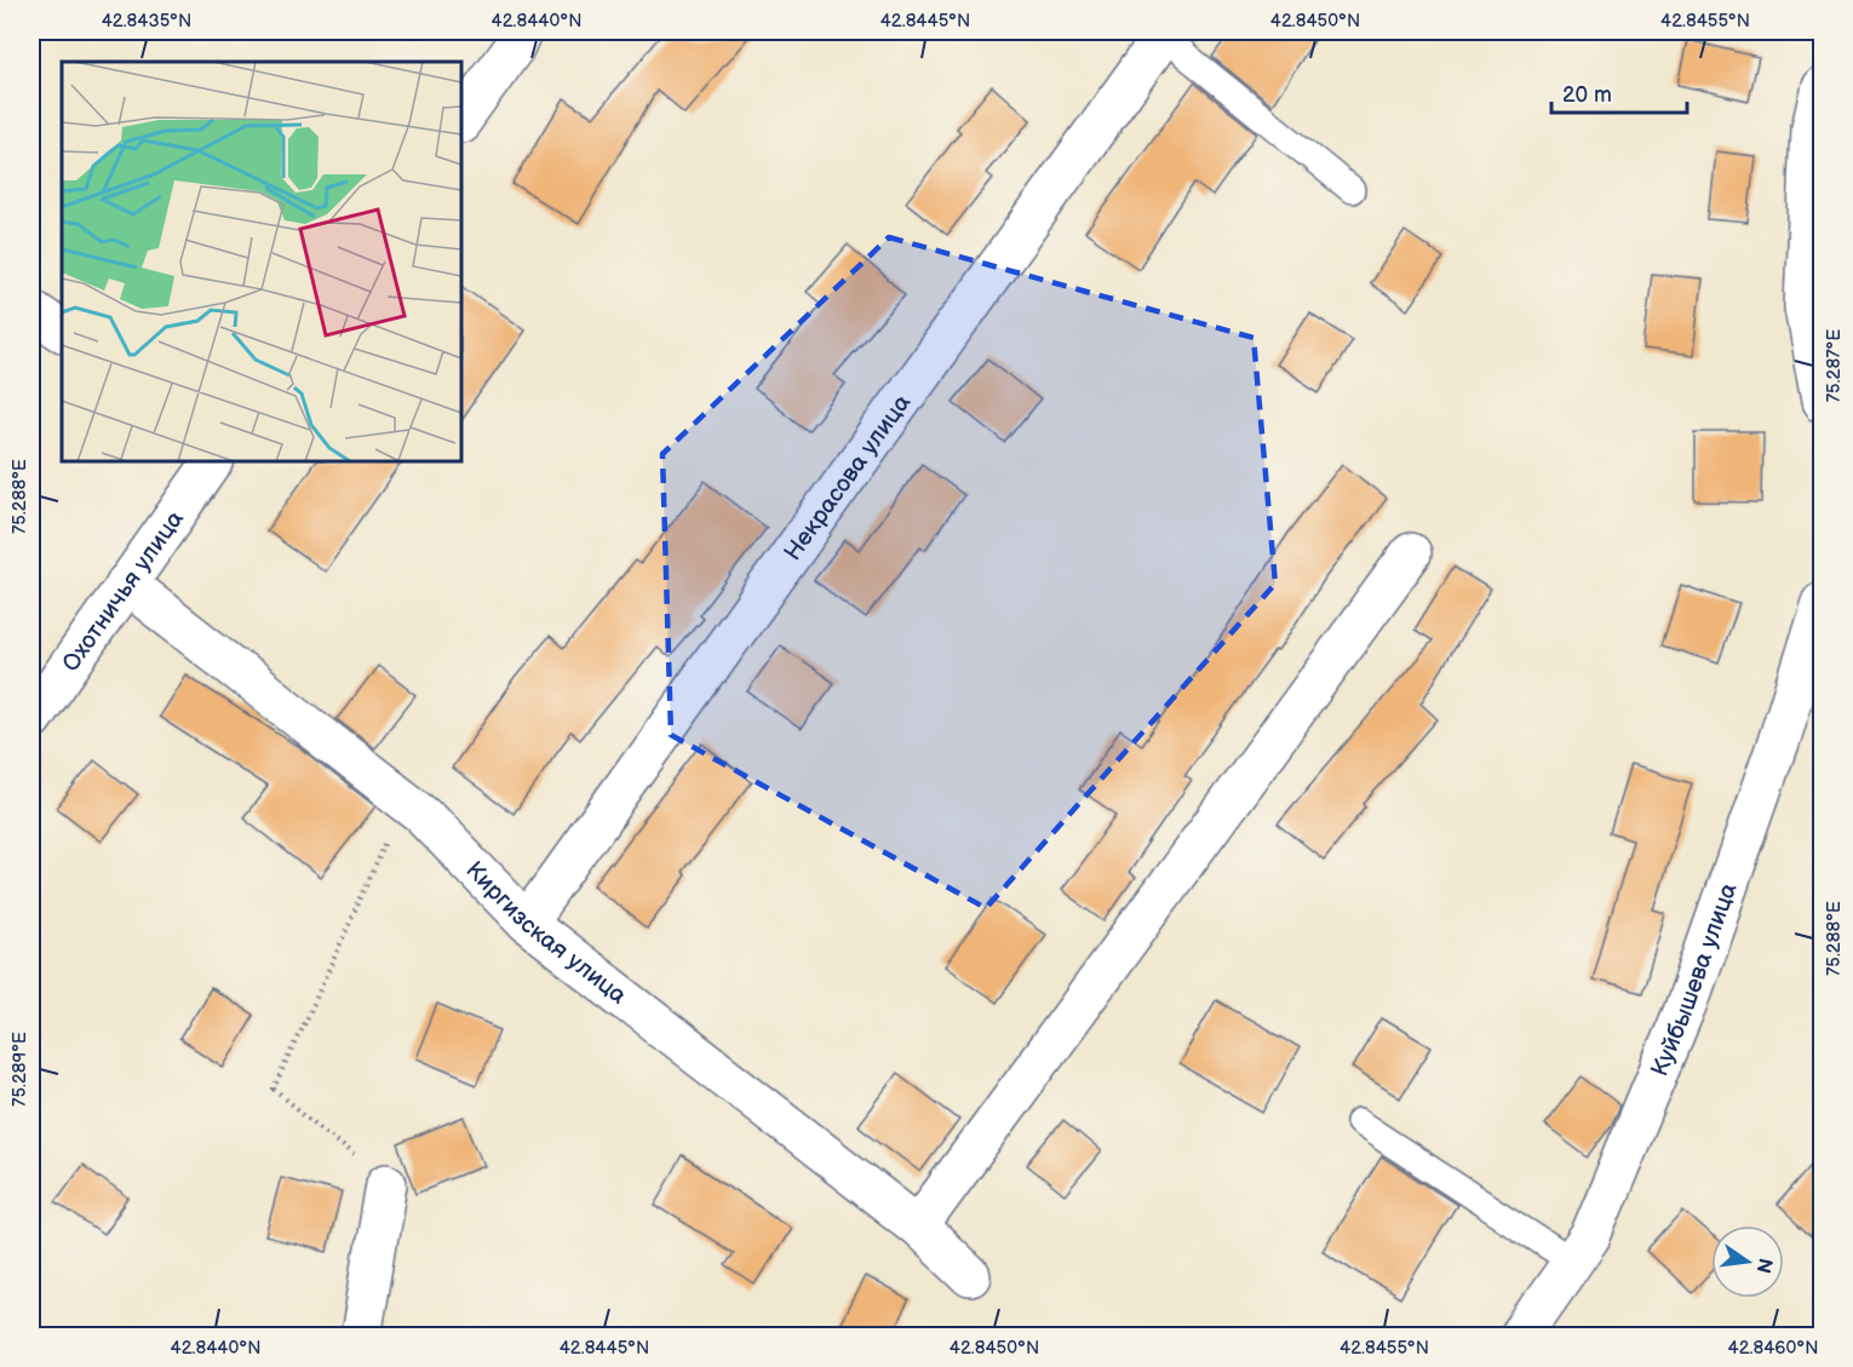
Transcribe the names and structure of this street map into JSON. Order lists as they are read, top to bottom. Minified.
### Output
{"streets":{"street":["Некрасова улица","Охотничья улица","Киргизская улица","Куйбышева улица"]},"crossings":[["Некрасова улица","Киргизская улица"],["Охотничья улица","Киргизская улица"]],"scale_bar":"20 m","north":"right","coordinates":["42.8435°N","42.8440°N","42.8445°N","42.8450°N","42.8455°N","75.287°E","75.288°E","75.289°E","42.8460°N"]}
